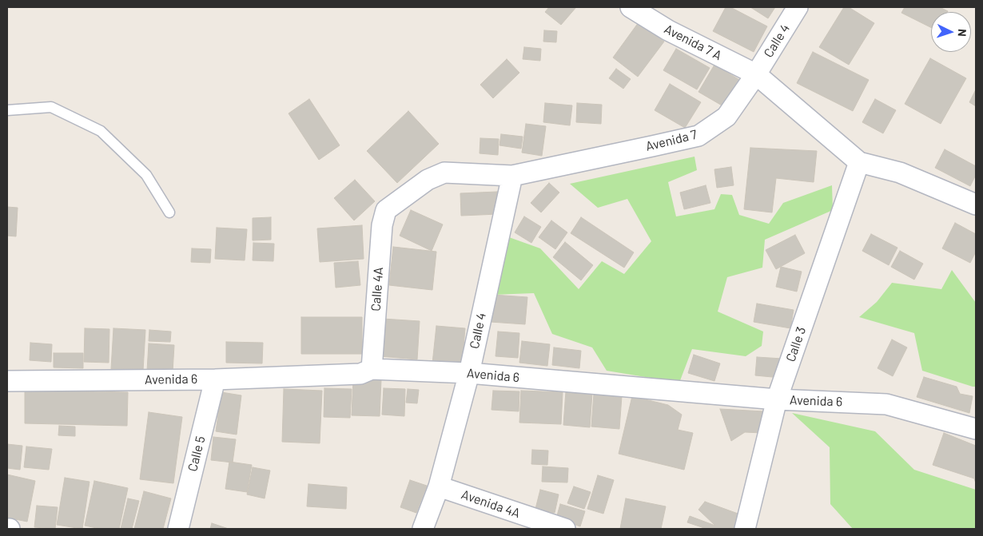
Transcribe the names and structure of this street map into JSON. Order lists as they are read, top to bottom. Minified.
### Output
{"streets":{"street":["Calle 4","Avenida 7 A","Avenida 7","Calle 4A","Calle 3","Avenida 6","Calle 5","Avenida 4A"]},"crossings":[["Calle 4","Avenida 7 A"],["Calle 4","Avenida 7"],["Calle 4","Avenida 6"],["Calle 4","Avenida 4A"],["Avenida 7 A","Avenida 7"],["Avenida 7","Calle 4A"],["Calle 4A","Avenida 6"],["Calle 3","Avenida 6"],["Avenida 6","Calle 5"]],"north":"right"}
